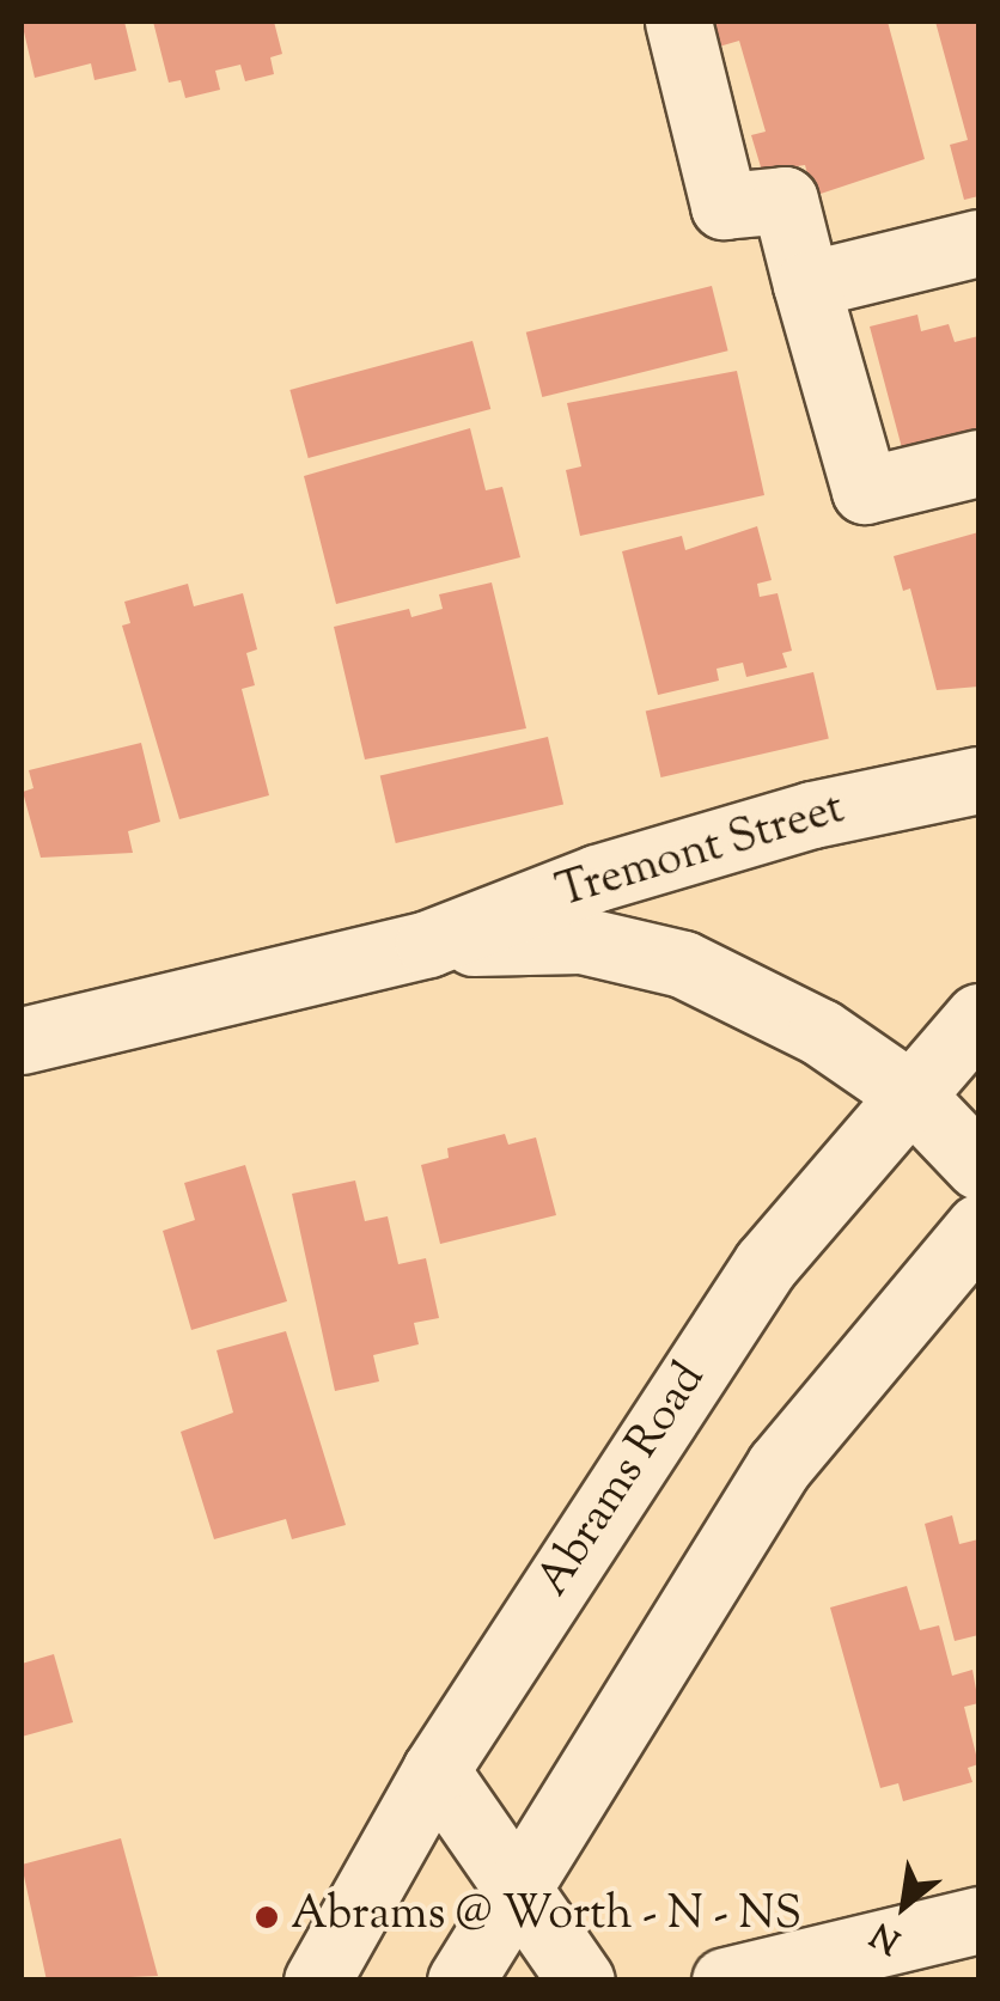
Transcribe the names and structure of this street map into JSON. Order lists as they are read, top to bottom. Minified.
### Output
{"streets":{"street":["Tremont Street","Abrams Road"]},"crossings":[["Tremont Street","Abrams Road"]],"places":["Abrams @ Worth - N - NS"],"north":"bottom left"}
